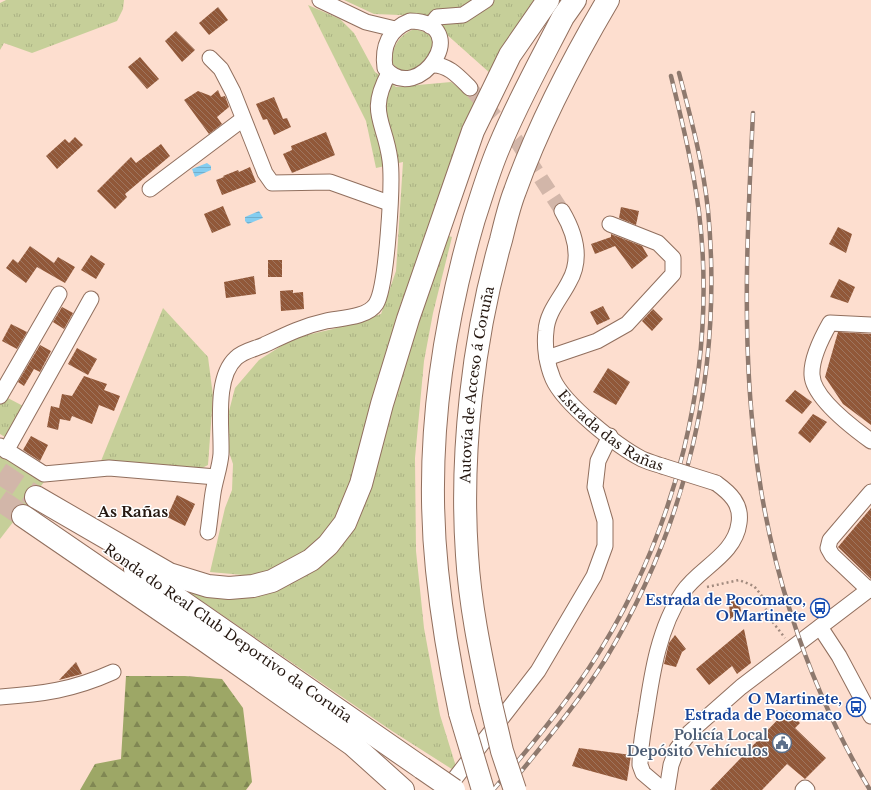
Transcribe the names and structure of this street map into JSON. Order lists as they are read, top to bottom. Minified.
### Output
{"streets":{"highway":["Autovía de Acceso á Coruña","Ronda do Real Club Deportivo da Coruña"],"street":["Estrada das Rañas"]},"districts":["As Rañas"],"places":{"bus stop":["Estrada de Pocomaco, O Martinete","O Martinete, Estrada de Pocomaco"],"public building":["Policía Local Depósito Vehículos"]}}
